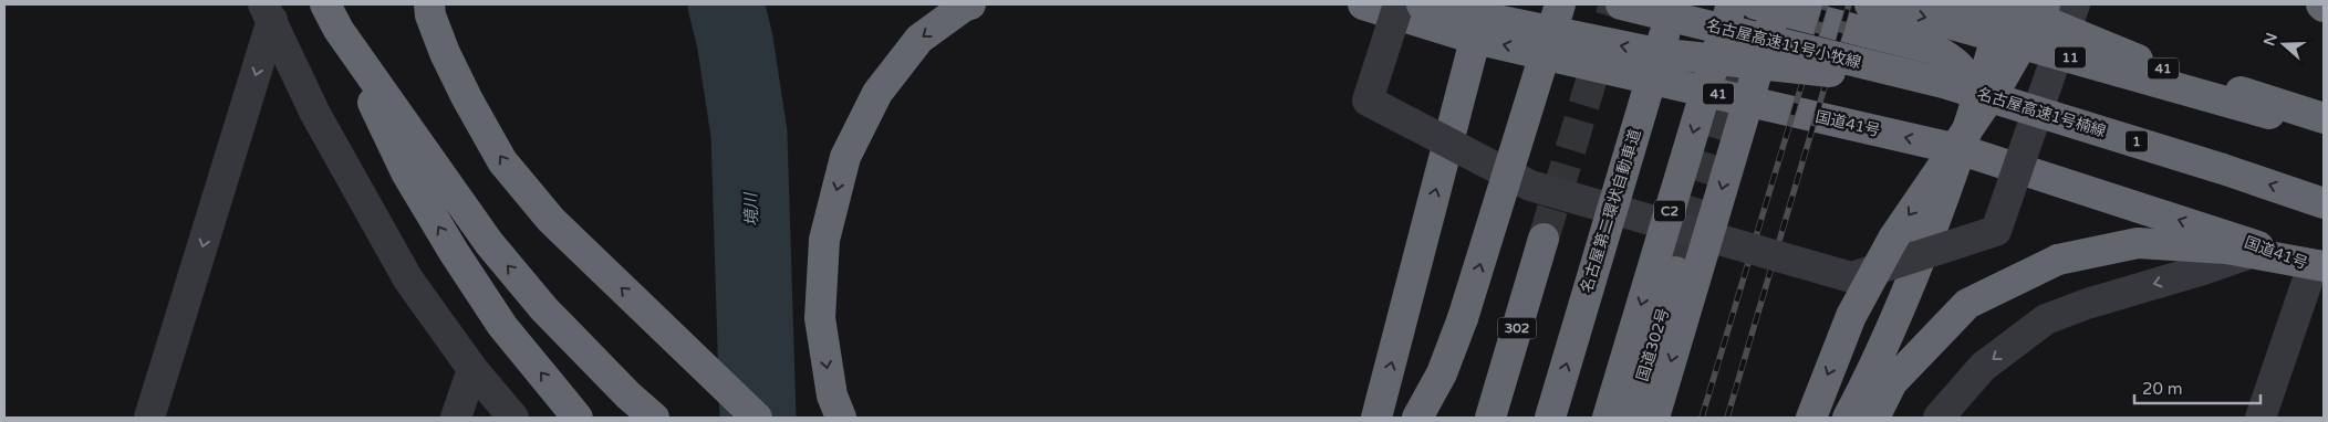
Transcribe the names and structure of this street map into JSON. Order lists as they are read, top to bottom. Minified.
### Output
{"streets":{"highway":["名古屋高速11号小牧線","11","41","名古屋高速1号楠線","国道41号","1","名古屋第二環状自動車道","C2","302","国道302号"]},"crossings":[["名古屋高速11号小牧線","名古屋高速1号楠線"]],"water":["境川"],"scale_bar":"20 m","north":"left"}
